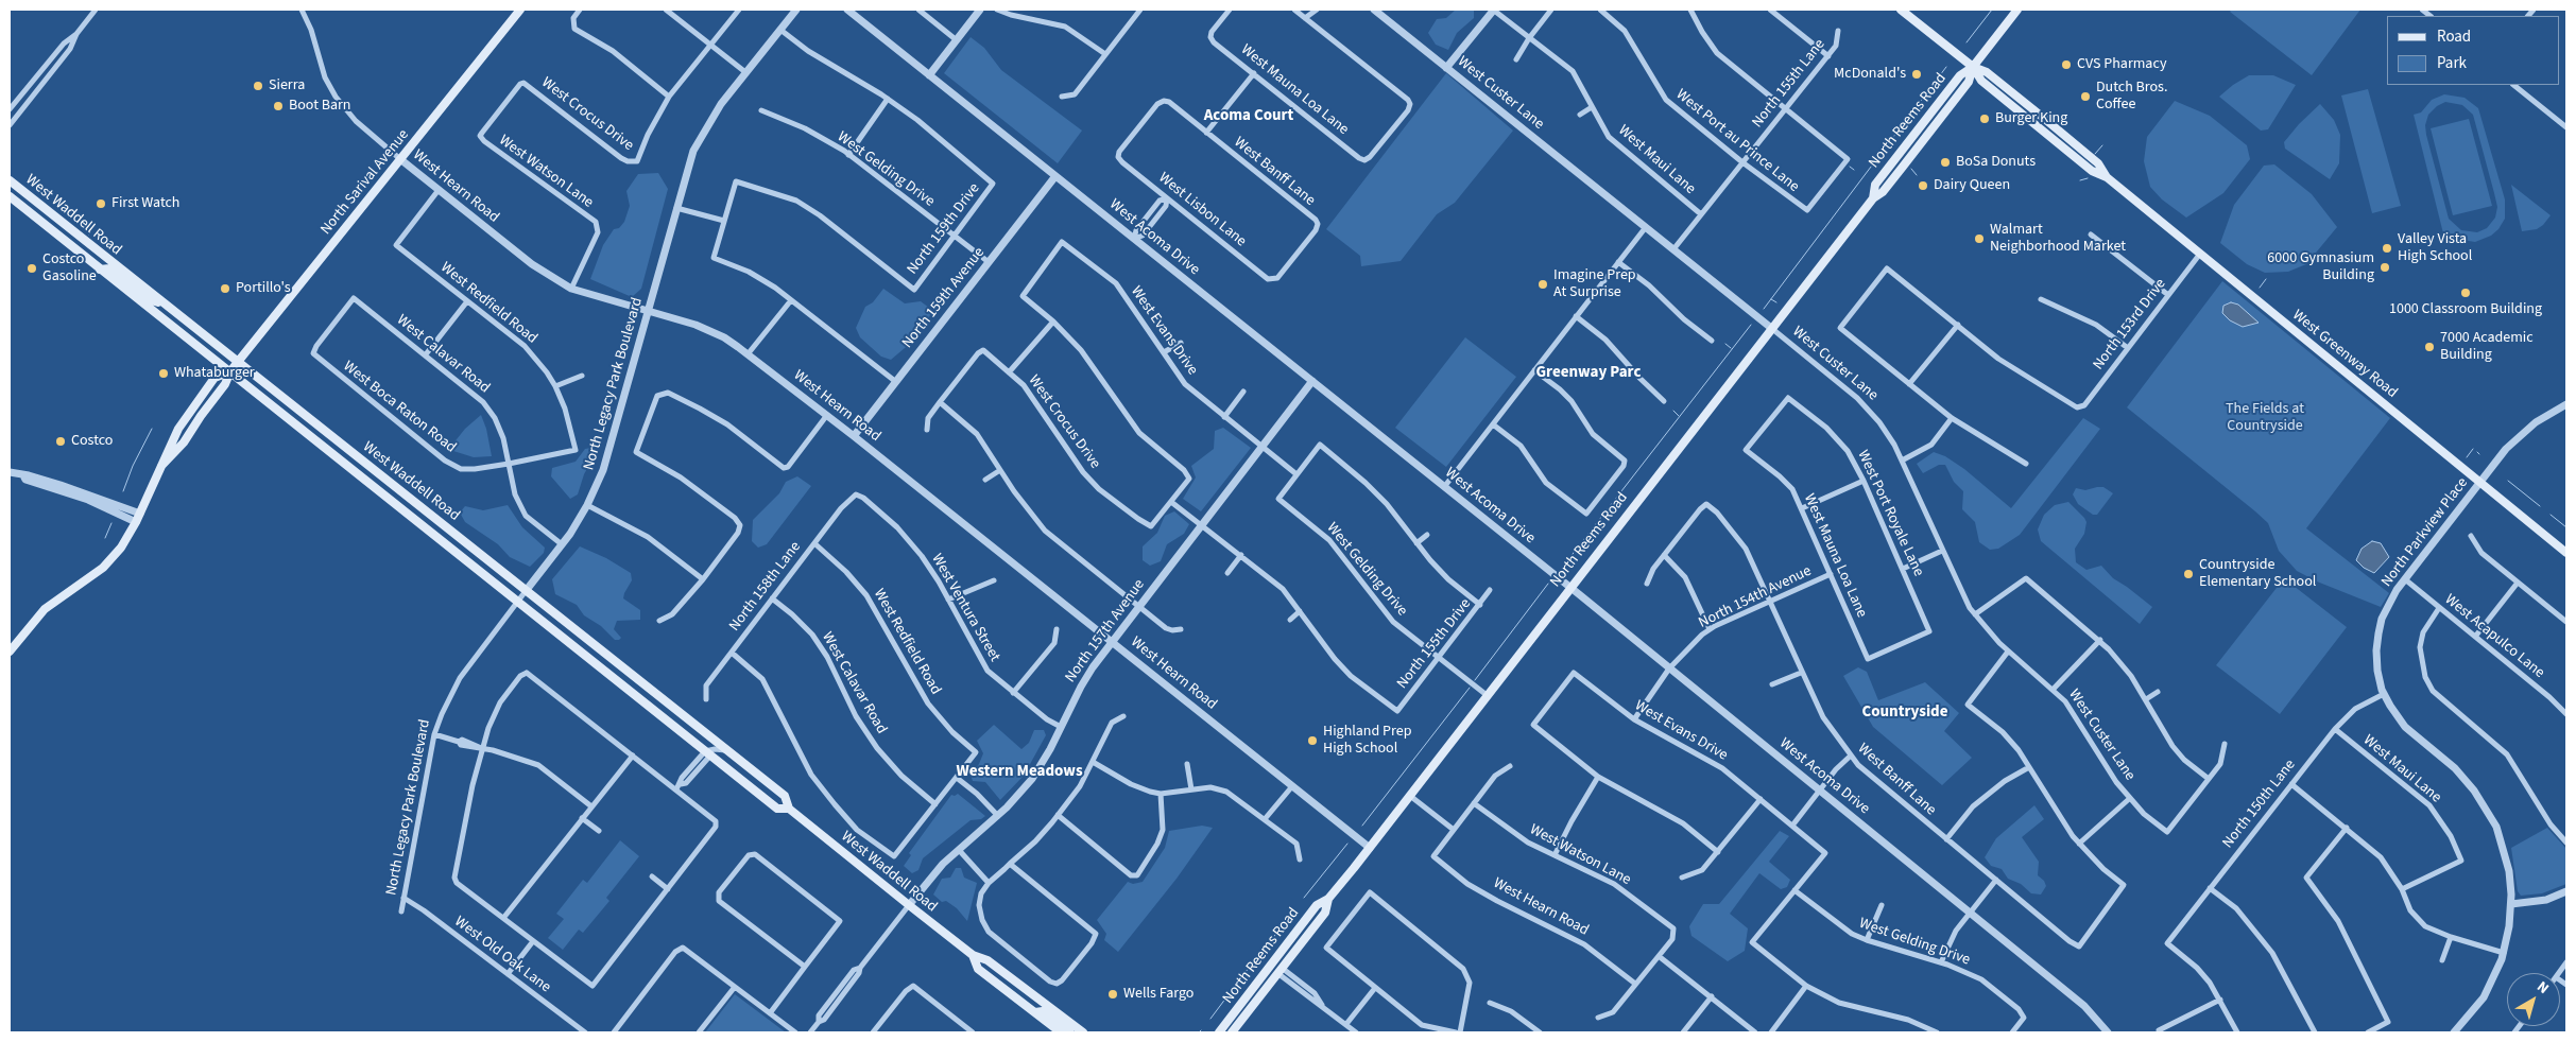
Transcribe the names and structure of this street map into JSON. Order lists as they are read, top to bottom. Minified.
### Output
{"streets":{"main road":["North Reems Road","North Sarival Avenue","West Waddell Road","West Greenway Road"],"street":["North 155th Lane","West Mauna Loa Lane","West Custer Lane","West Crocus Drive","West Port au Prince Lane","West Maui Lane","West Gelding Drive","West Watson Lane","West Banff Lane","West Hearn Road","West Lisbon Lane","North 159th Drive","West Acoma Drive","North 159th Avenue","West Redfield Road","North 153rd Drive","West Evans Drive","West Calavar Road","North Legacy Park Boulevard","West Boca Raton Road","West Port Royale Lane","North Parkview Place","North 158th Lane","North 154th Avenue","West Ventura Street","North 157th Avenue","West Acapulco Lane","North 155th Drive","North 150th Lane","West Old Oak Lane"]},"crossings":[["North 155th Lane","West Custer Lane"],["North 155th Lane","West Port au Prince Lane"],["North 155th Lane","West Maui Lane"],["West Mauna Loa Lane","West Port Royale Lane"],["West Mauna Loa Lane","North 154th Avenue"],["West Custer Lane","North Reems Road"],["West Crocus Drive","West Watson Lane"],["North Reems Road","West Gelding Drive"],["North Reems Road","West Hearn Road"],["North Reems Road","West Acoma Drive"],["North Reems Road","West Greenway Road"],["West Maui Lane","North 150th Lane"],["West Gelding Drive","North 159th Drive"],["West Gelding Drive","North 159th Avenue"],["West Gelding Drive","West Evans Drive"],["West Gelding Drive","North 155th Drive"],["West Watson Lane","West Hearn Road"],["West Banff Lane","West Lisbon Lane"],["West Banff Lane","North 154th Avenue"],["North Sarival Avenue","West Hearn Road"],["North Sarival Avenue","West Waddell Road"],["West Hearn Road","North 159th Avenue"],["West Hearn Road","West Redfield Road"],["West Hearn Road","North Legacy Park Boulevard"],["West Hearn Road","North 157th Avenue"],["West Waddell Road","North Legacy Park Boulevard"],["West Waddell Road","North 157th Avenue"],["West Acoma Drive","North 159th Avenue"],["West Acoma Drive","North 154th Avenue"],["West Acoma Drive","North 157th Avenue"],["West Redfield Road","West Calavar Road"],["West Redfield Road","West Boca Raton Road"],["West Redfield Road","North 158th Lane"],["North 153rd Drive","West Greenway Road"],["West Evans Drive","North 154th Avenue"],["West Evans Drive","North 157th Avenue"],["West Calavar Road","North Legacy Park Boulevard"],["West Calavar Road","West Boca Raton Road"],["West Calavar Road","North 158th Lane"],["West Greenway Road","North Parkview Place"],["North Legacy Park Boulevard","West Old Oak Lane"],["North Parkview Place","West Acapulco Lane"],["North Parkview Place","North 150th Lane"],["North 158th Lane","West Ventura Street"],["West Ventura Street","North 157th Avenue"]],"districts":["Acoma Court","Greenway Parc","Countryside","Western Meadows"],"parks":["The Fields at Countryside"],"places":["CVS Pharmacy","McDonald's","Sierra","Dutch Bros. Coffee","Boot Barn","Burger King","BoSa Donuts","Dairy Queen","First Watch","Walmart Neighborhood Market","Valley Vista High School","6000 Gymnasium Building","Costco Gasoline","Imagine Prep At Surprise","Portillo's","1000 Classroom Building","7000 Academic Building","Whataburger","Costco","Countryside Elementary School","Highland Prep High School","Wells Fargo"],"legend":["Road","Park"],"north":"top right"}
